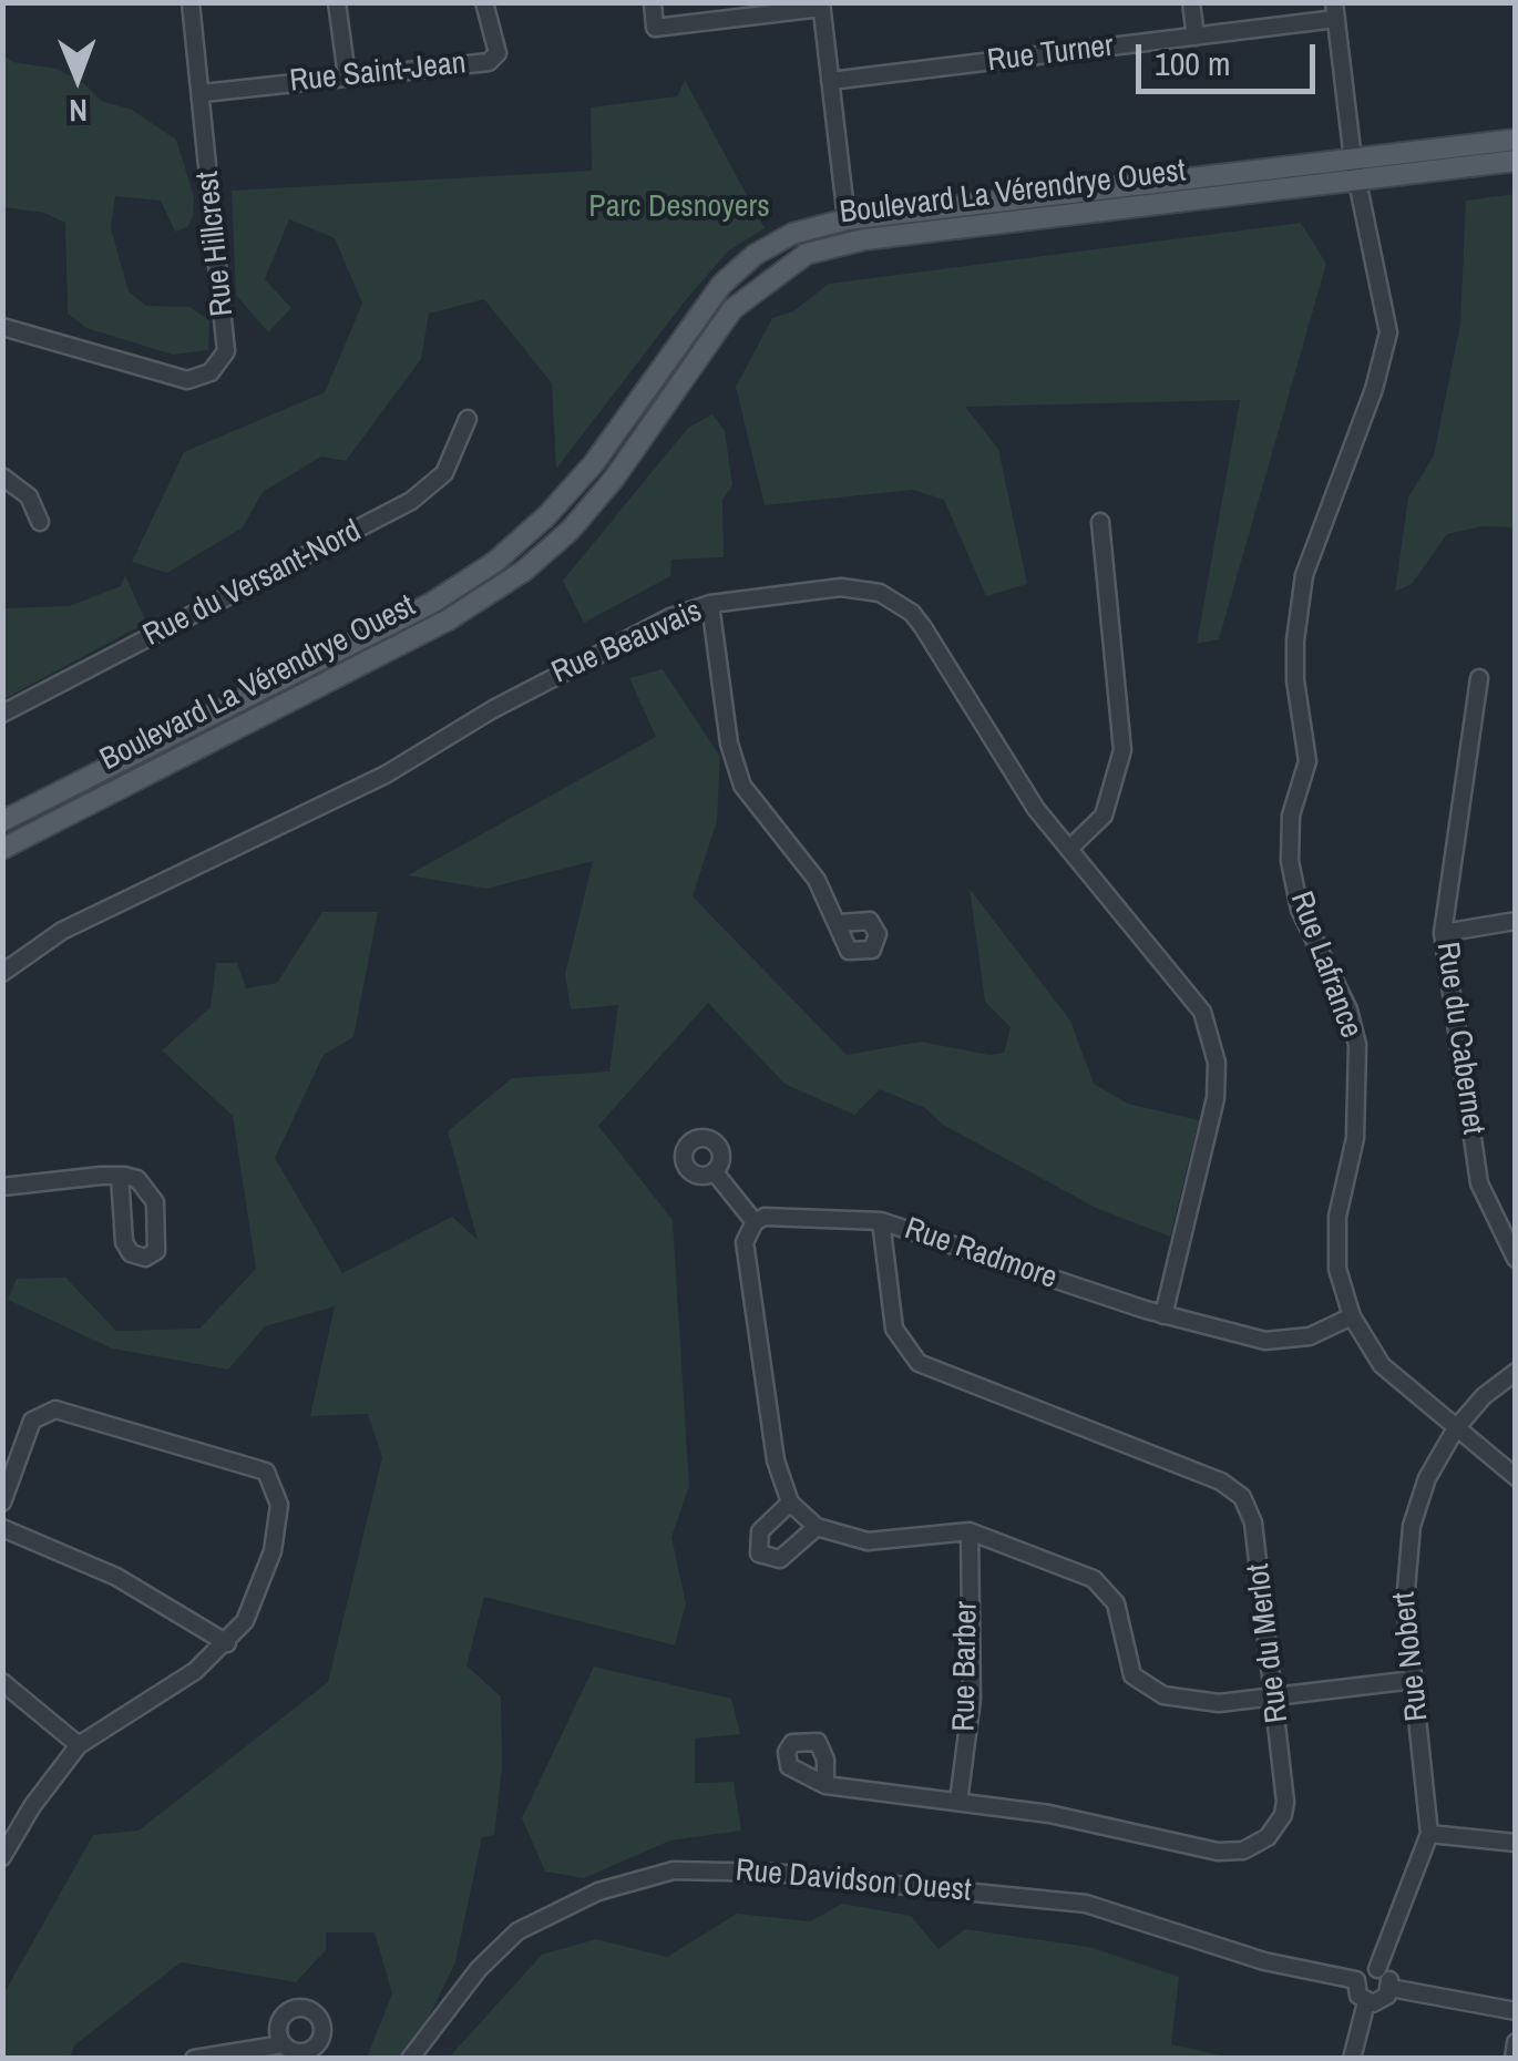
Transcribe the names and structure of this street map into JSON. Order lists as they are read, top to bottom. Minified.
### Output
{"streets":{"main road":["Boulevard La Vérendrye Ouest"],"street":["Rue Turner","Rue Saint-Jean","Rue Hillcrest","Rue du Versant-Nord","Rue Beauvais","Rue Lafrance","Rue du Cabernet","Rue Radmore","Rue du Merlot","Rue Nobert","Rue Barber","Rue Davidson Ouest"]},"crossings":[["Rue Turner","Rue Lafrance"],["Rue Saint-Jean","Rue Hillcrest"],["Boulevard La Vérendrye Ouest","Rue Lafrance"],["Rue Beauvais","Rue Radmore"],["Rue Lafrance","Rue Radmore"],["Rue Lafrance","Rue Nobert"],["Rue Radmore","Rue du Merlot"],["Rue du Merlot","Rue Barber"],["Rue Nobert","Rue Davidson Ouest"]],"parks":["Parc Desnoyers"],"scale_bar":"100 m","north":"bottom"}
